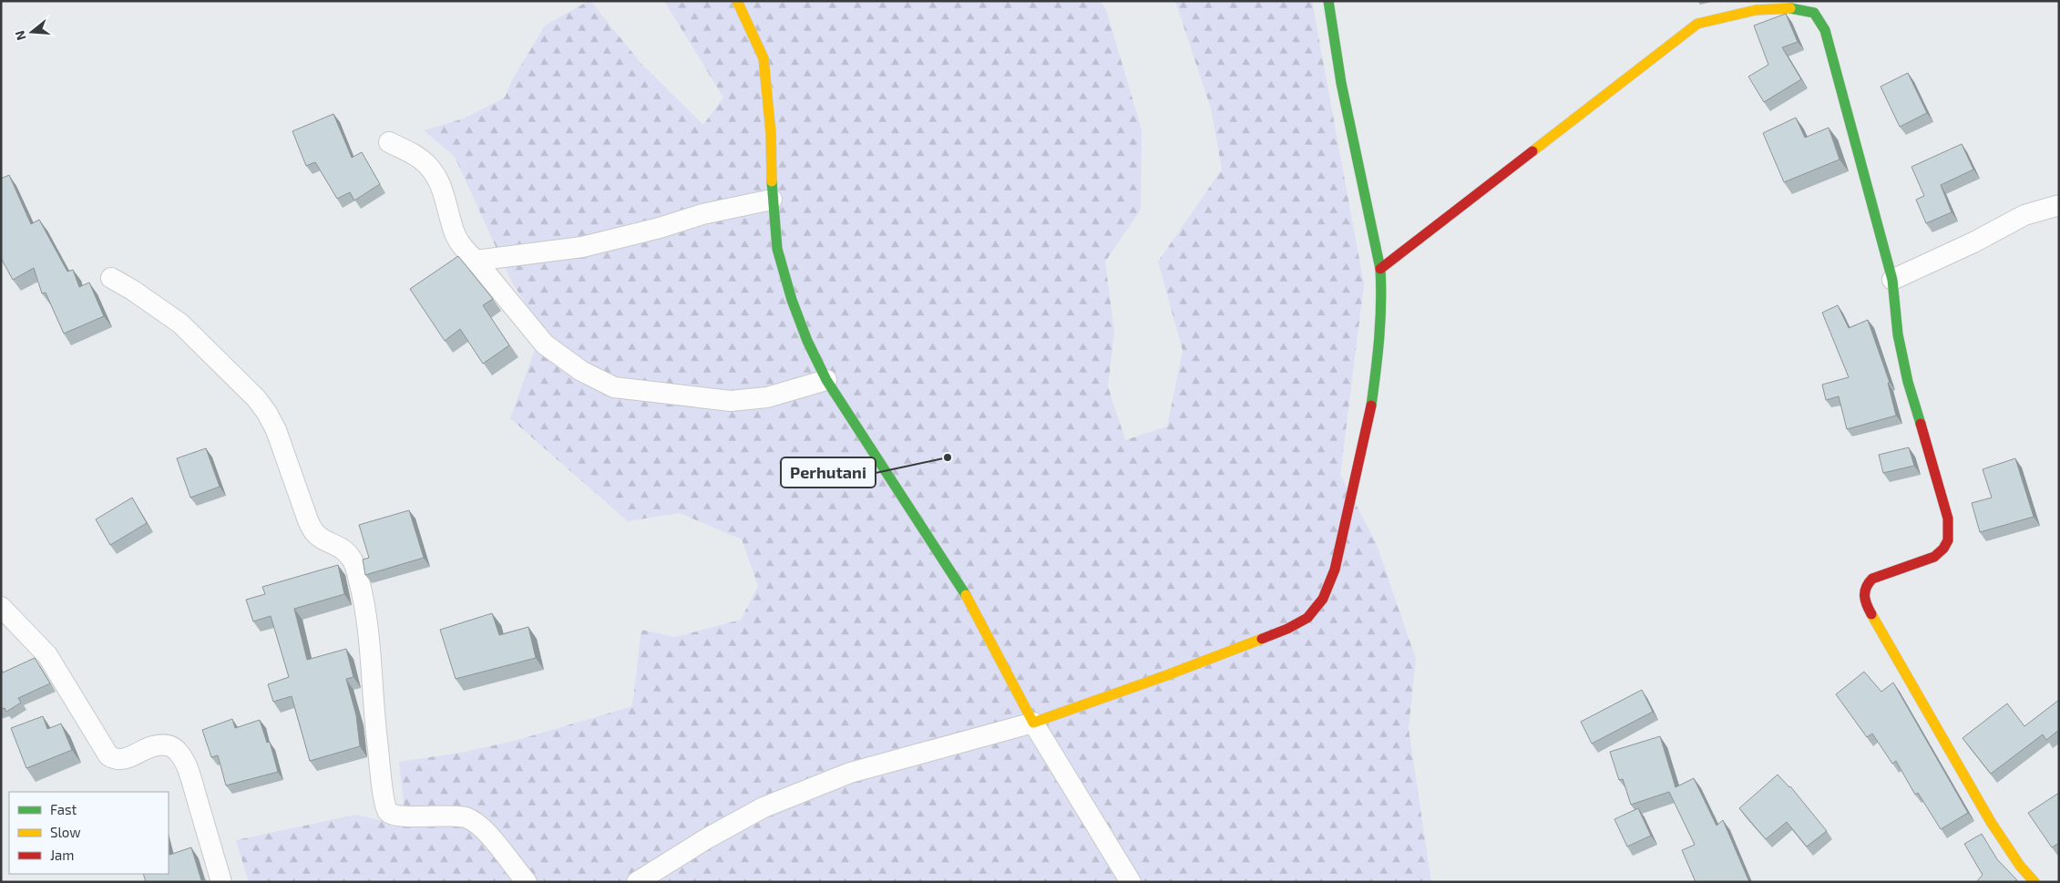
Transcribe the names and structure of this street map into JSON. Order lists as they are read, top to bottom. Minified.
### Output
{"places":["Perhutani"],"legend":["Fast","Slow","Jam"],"north":"left"}
